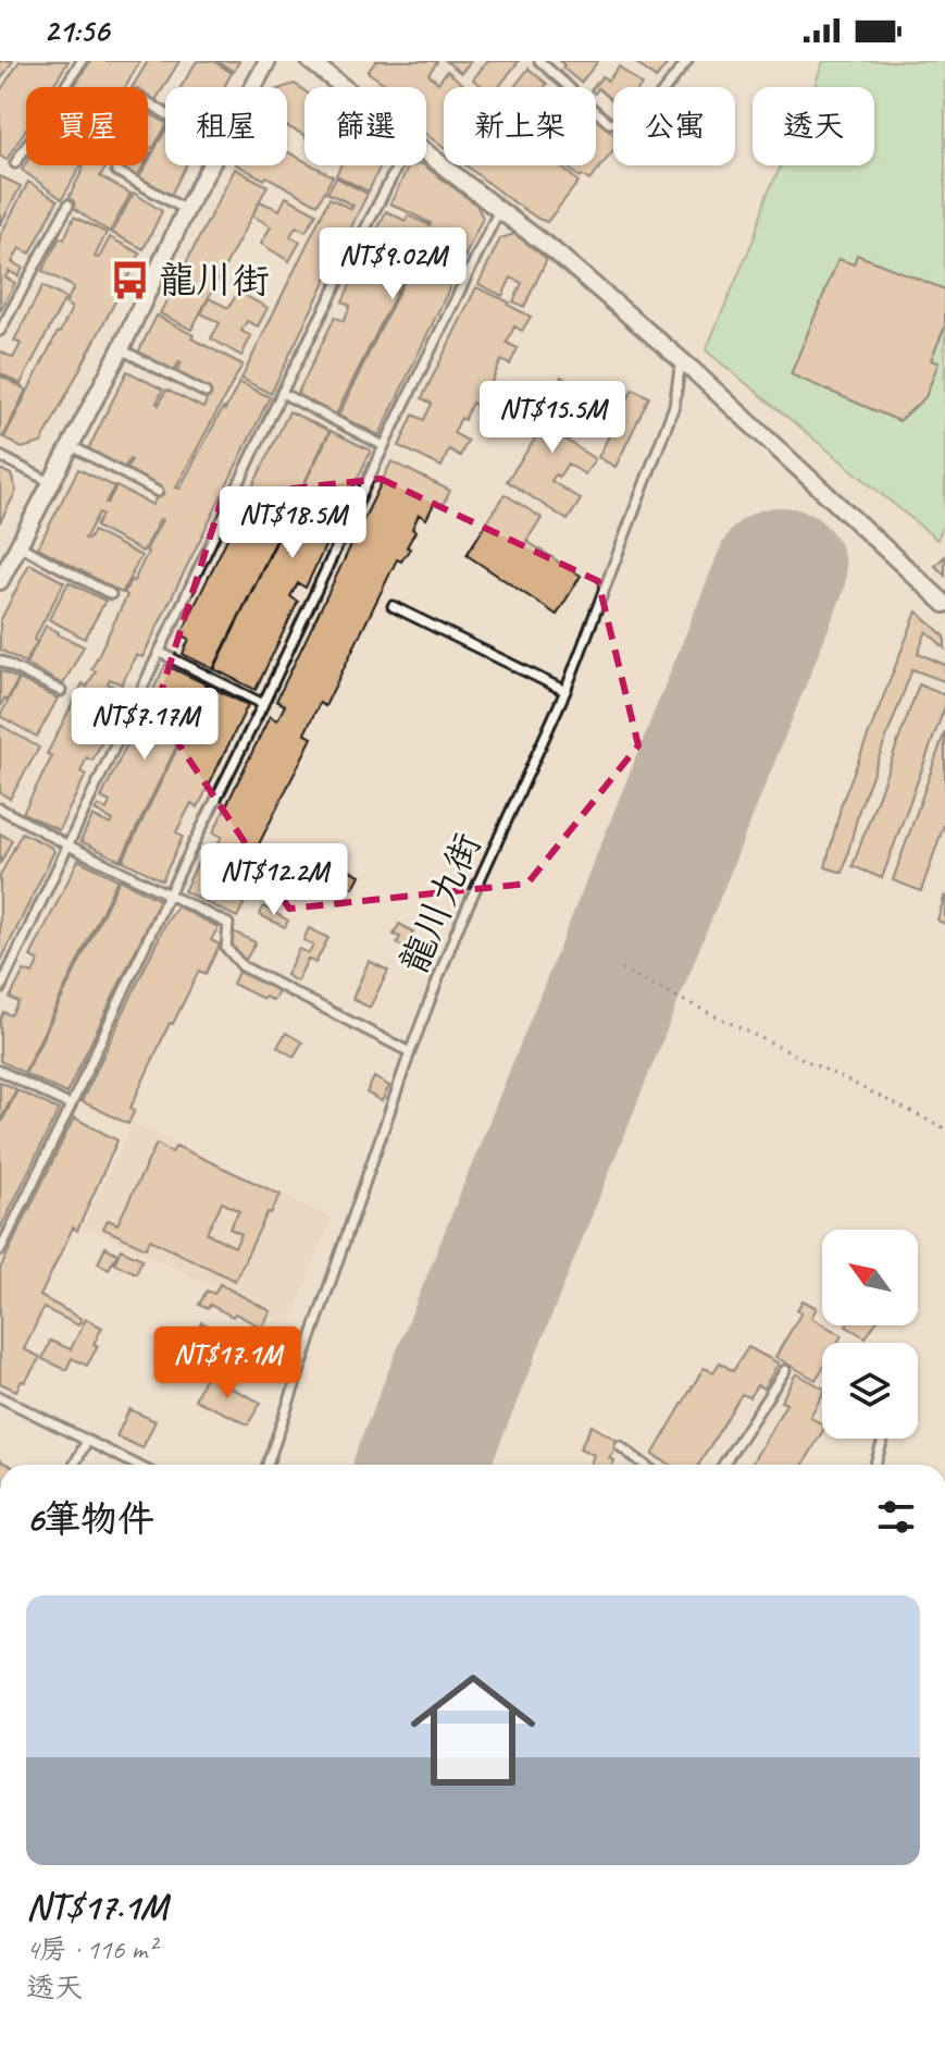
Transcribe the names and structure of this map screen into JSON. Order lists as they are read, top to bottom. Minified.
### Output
{"streets":{"lane":["龍川九街"]},"places":{"bus stop":["龍川街"]},"north":"top left","page":{"status":"21:56","chip":["買屋","租屋","篩選","新上架","公寓","透天"],"price":["NT$9.02M","NT$15.5M","NT$18.5M","NT$7.17M","NT$12.2M","NT$17.1M"],"heading":"6筆物件","list":[{"name":"NT$17.1M","note":"4房 · 116 m² · 透天"}]}}
